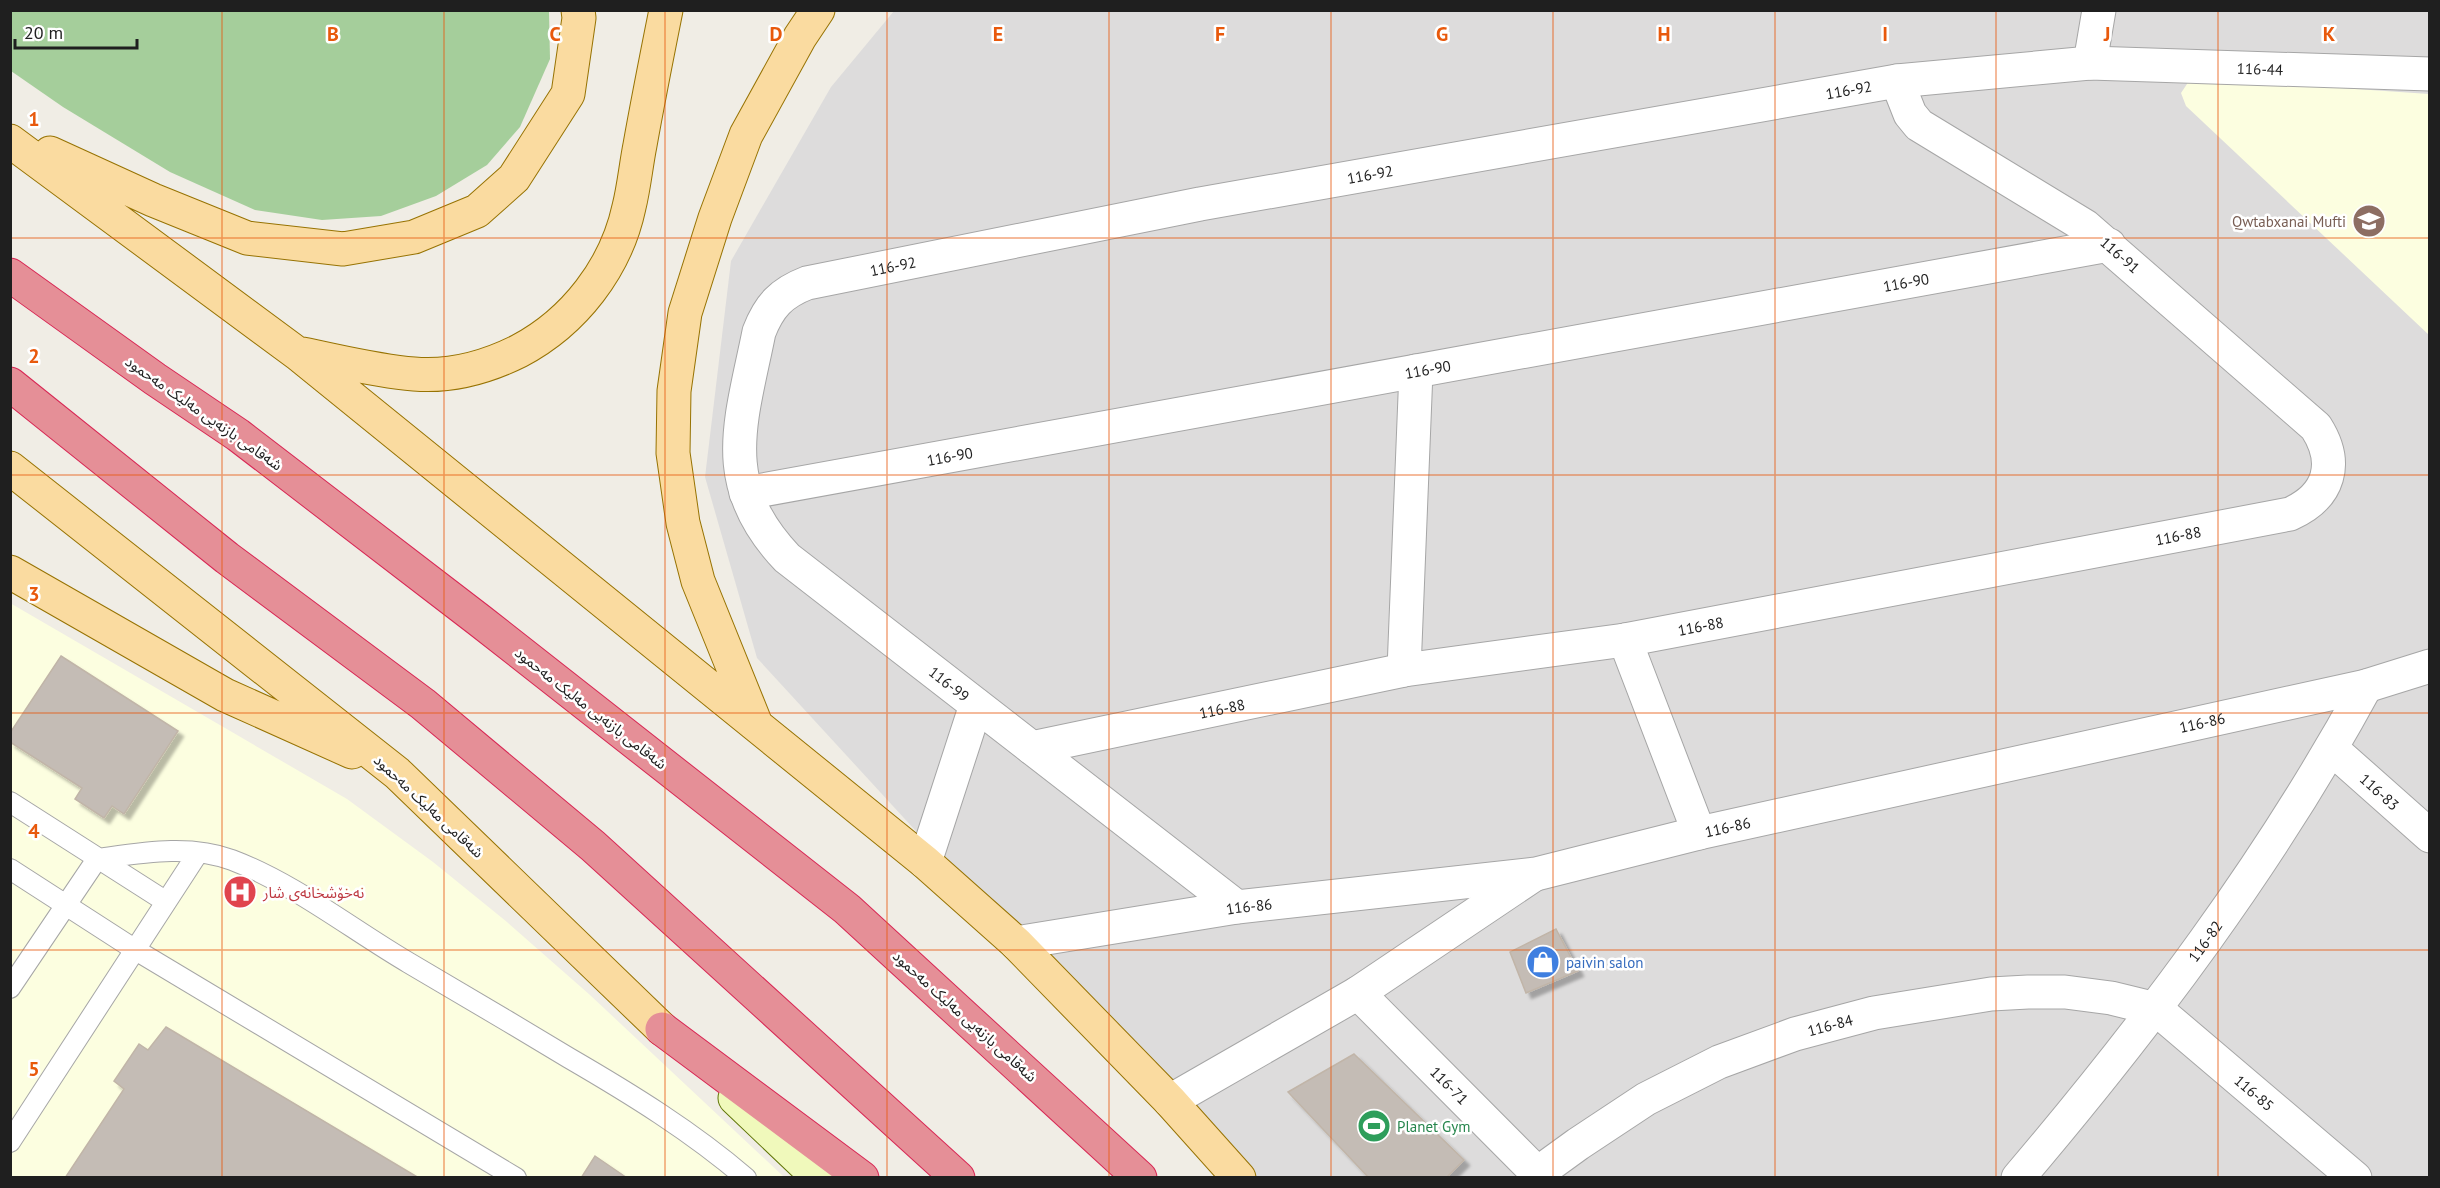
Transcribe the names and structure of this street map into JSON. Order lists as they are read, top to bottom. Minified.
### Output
{"streets":{"highway":["شەقامی بازنەیی مەلیک مەحمود"],"main road":["شەقامی مەلیک مەحمود"],"street":["116-44","116-92","116-91","116-90","116-88","116-99","116-86","116-83","116-82","116-84","116-71","116-85"]},"crossings":[["116-44","116-92"],["116-92","116-91"],["116-92","116-99"],["116-91","116-90"],["116-91","116-88"],["116-90","116-99"],["116-88","116-99"],["116-99","116-86"],["116-86","116-82"],["116-83","116-82"],["116-82","116-84"],["116-82","116-85"],["116-84","116-71"],["116-84","116-85"]],"places":{"school or university":["Qwtabxanai Mufti"],"hospital":["نەخۆشخانەی شار"],"shop":["paivin salon"],"sports":["Planet Gym"]},"scale_bar":"20 m","grid":{"columns":["B","C","D","E","F","G","H","I","J","K"],"rows":["1","2","3","4","5"]}}
